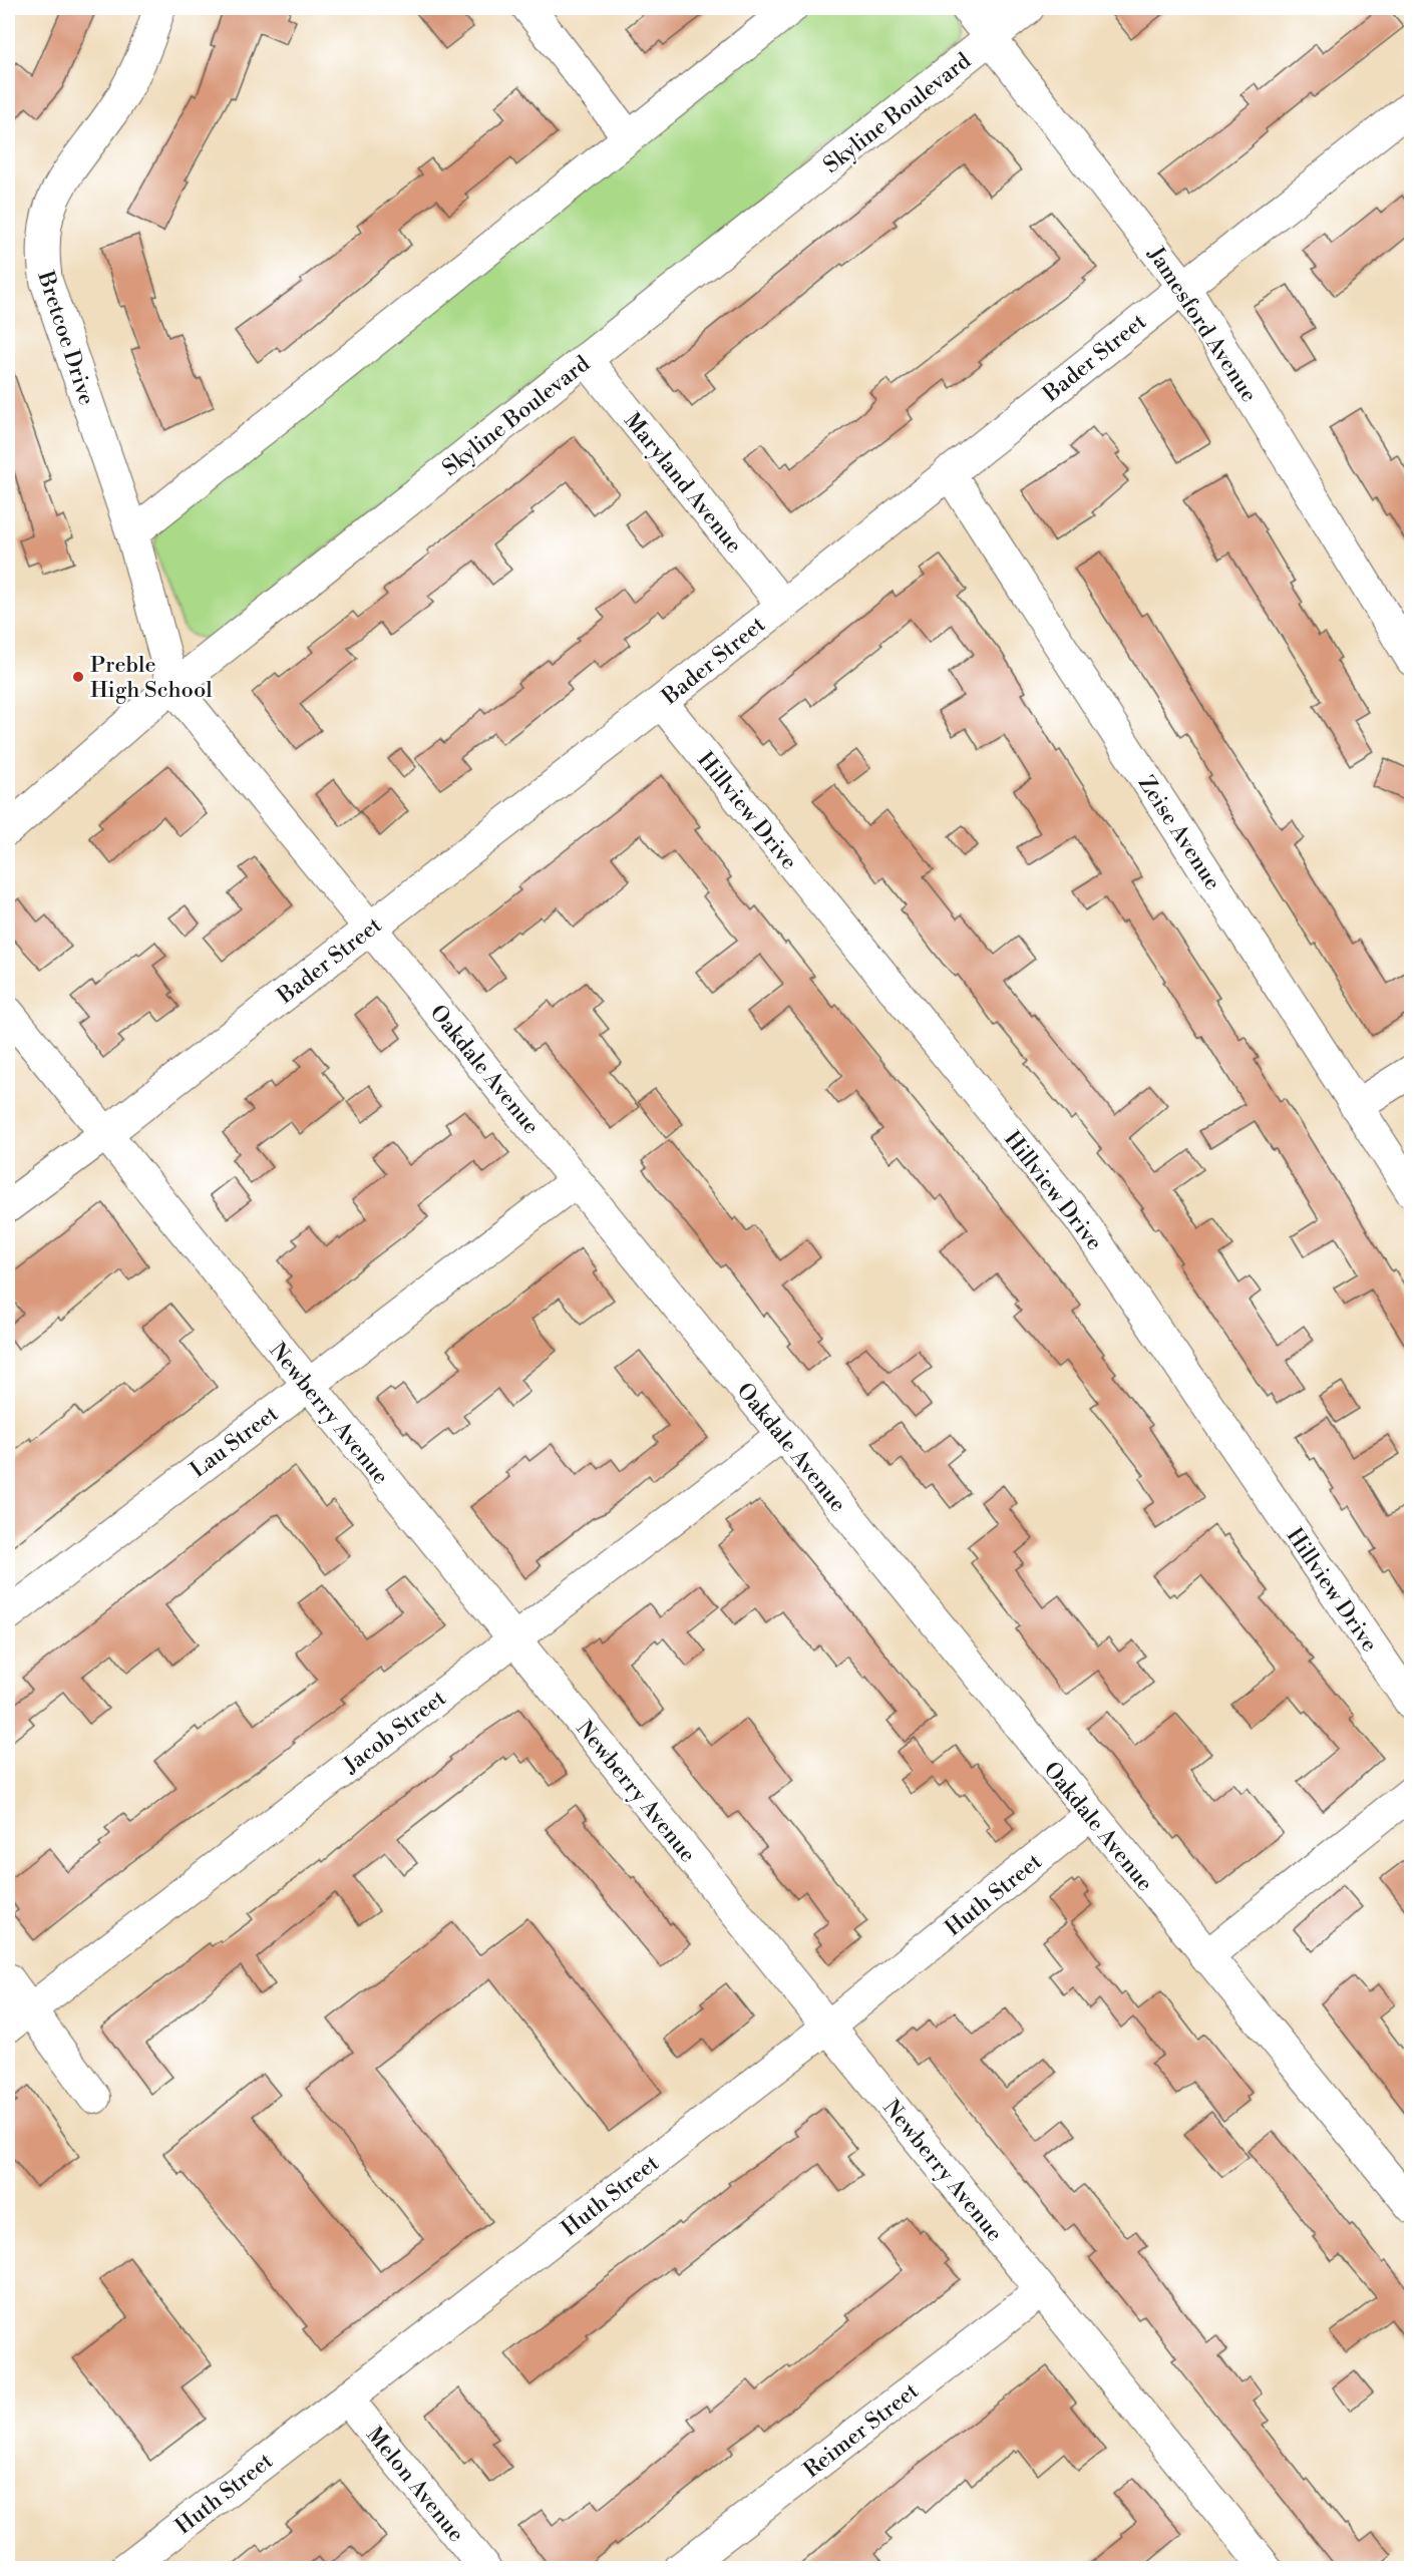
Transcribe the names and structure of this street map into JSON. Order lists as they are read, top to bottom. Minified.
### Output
{"streets":{"street":["Skyline Boulevard","Jamesford Avenue","Bretcoe Drive","Bader Street","Maryland Avenue","Hillview Drive","Zeise Avenue","Oakdale Avenue","Newberry Avenue","Lau Street","Jacob Street","Huth Street","Reimer Street","Melon Avenue"]},"crossings":[["Skyline Boulevard","Jamesford Avenue"],["Skyline Boulevard","Bretcoe Drive"],["Skyline Boulevard","Maryland Avenue"],["Skyline Boulevard","Oakdale Avenue"],["Jamesford Avenue","Bader Street"],["Bretcoe Drive","Oakdale Avenue"],["Bader Street","Maryland Avenue"],["Bader Street","Hillview Drive"],["Bader Street","Zeise Avenue"],["Bader Street","Oakdale Avenue"],["Bader Street","Newberry Avenue"],["Oakdale Avenue","Lau Street"],["Oakdale Avenue","Jacob Street"],["Oakdale Avenue","Huth Street"],["Newberry Avenue","Lau Street"],["Newberry Avenue","Jacob Street"],["Newberry Avenue","Huth Street"],["Newberry Avenue","Reimer Street"],["Huth Street","Melon Avenue"]],"places":["Preble High School"]}
